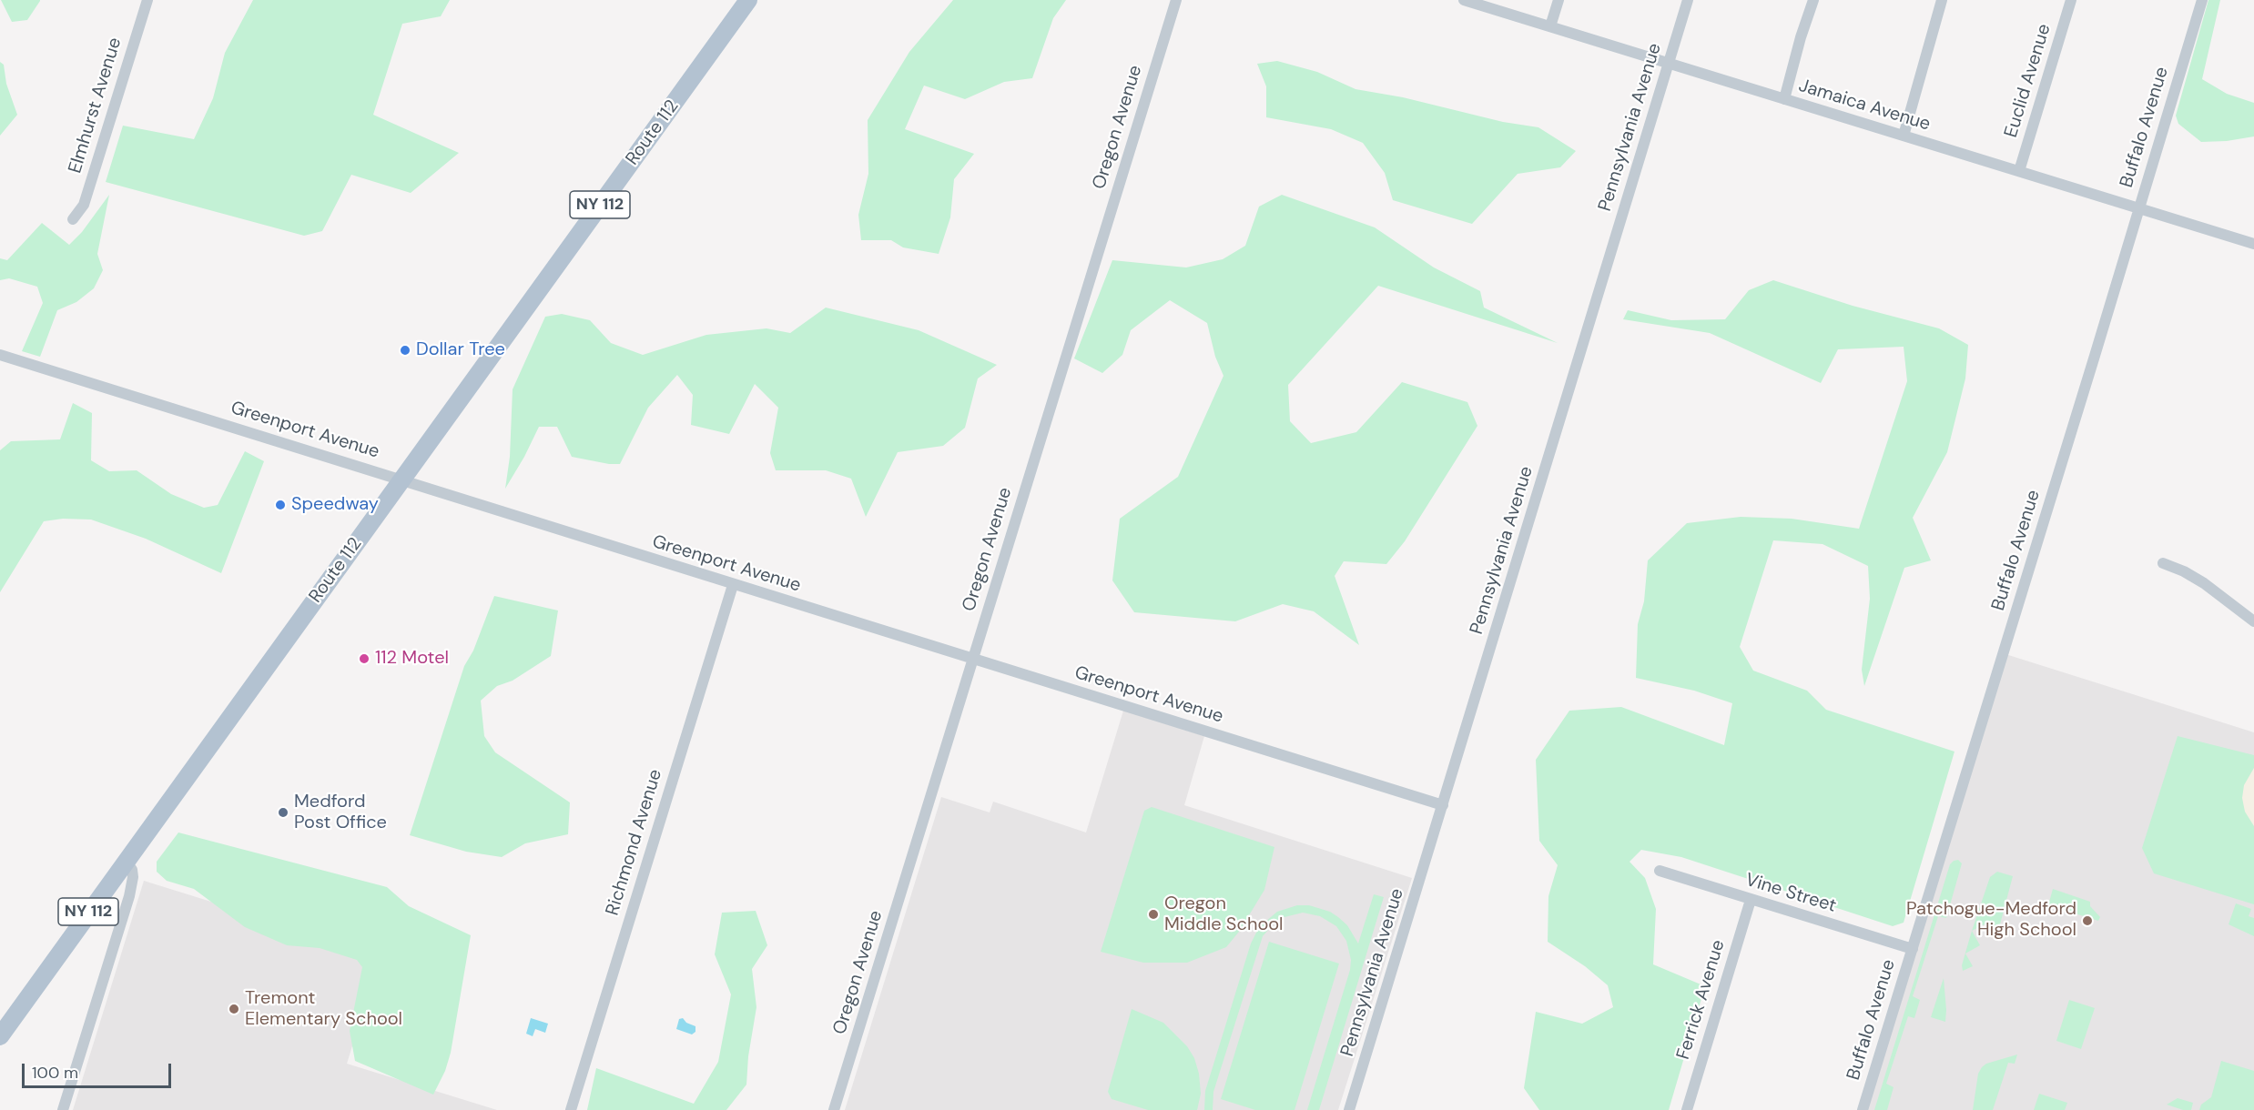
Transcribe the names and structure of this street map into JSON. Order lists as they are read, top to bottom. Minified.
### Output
{"streets":{"main road":["Route 112","NY 112"],"street":["Euclid Avenue","Elmhurst Avenue","Jamaica Avenue","Oregon Avenue","Pennsylvania Avenue","Buffalo Avenue","Greenport Avenue","Richmond Avenue","Vine Street","Ferrick Avenue"]},"crossings":[["Euclid Avenue","Jamaica Avenue"],["Jamaica Avenue","Pennsylvania Avenue"],["Jamaica Avenue","Buffalo Avenue"],["Oregon Avenue","Greenport Avenue"],["Pennsylvania Avenue","Greenport Avenue"],["Buffalo Avenue","Vine Street"],["Route 112","Greenport Avenue"],["Greenport Avenue","Richmond Avenue"],["Vine Street","Ferrick Avenue"]],"places":["Dollar Tree","Speedway","112 Motel","Medford Post Office","Oregon Middle School","Patchogue-Medford High School","Tremont Elementary School"],"scale_bar":"100 m"}
